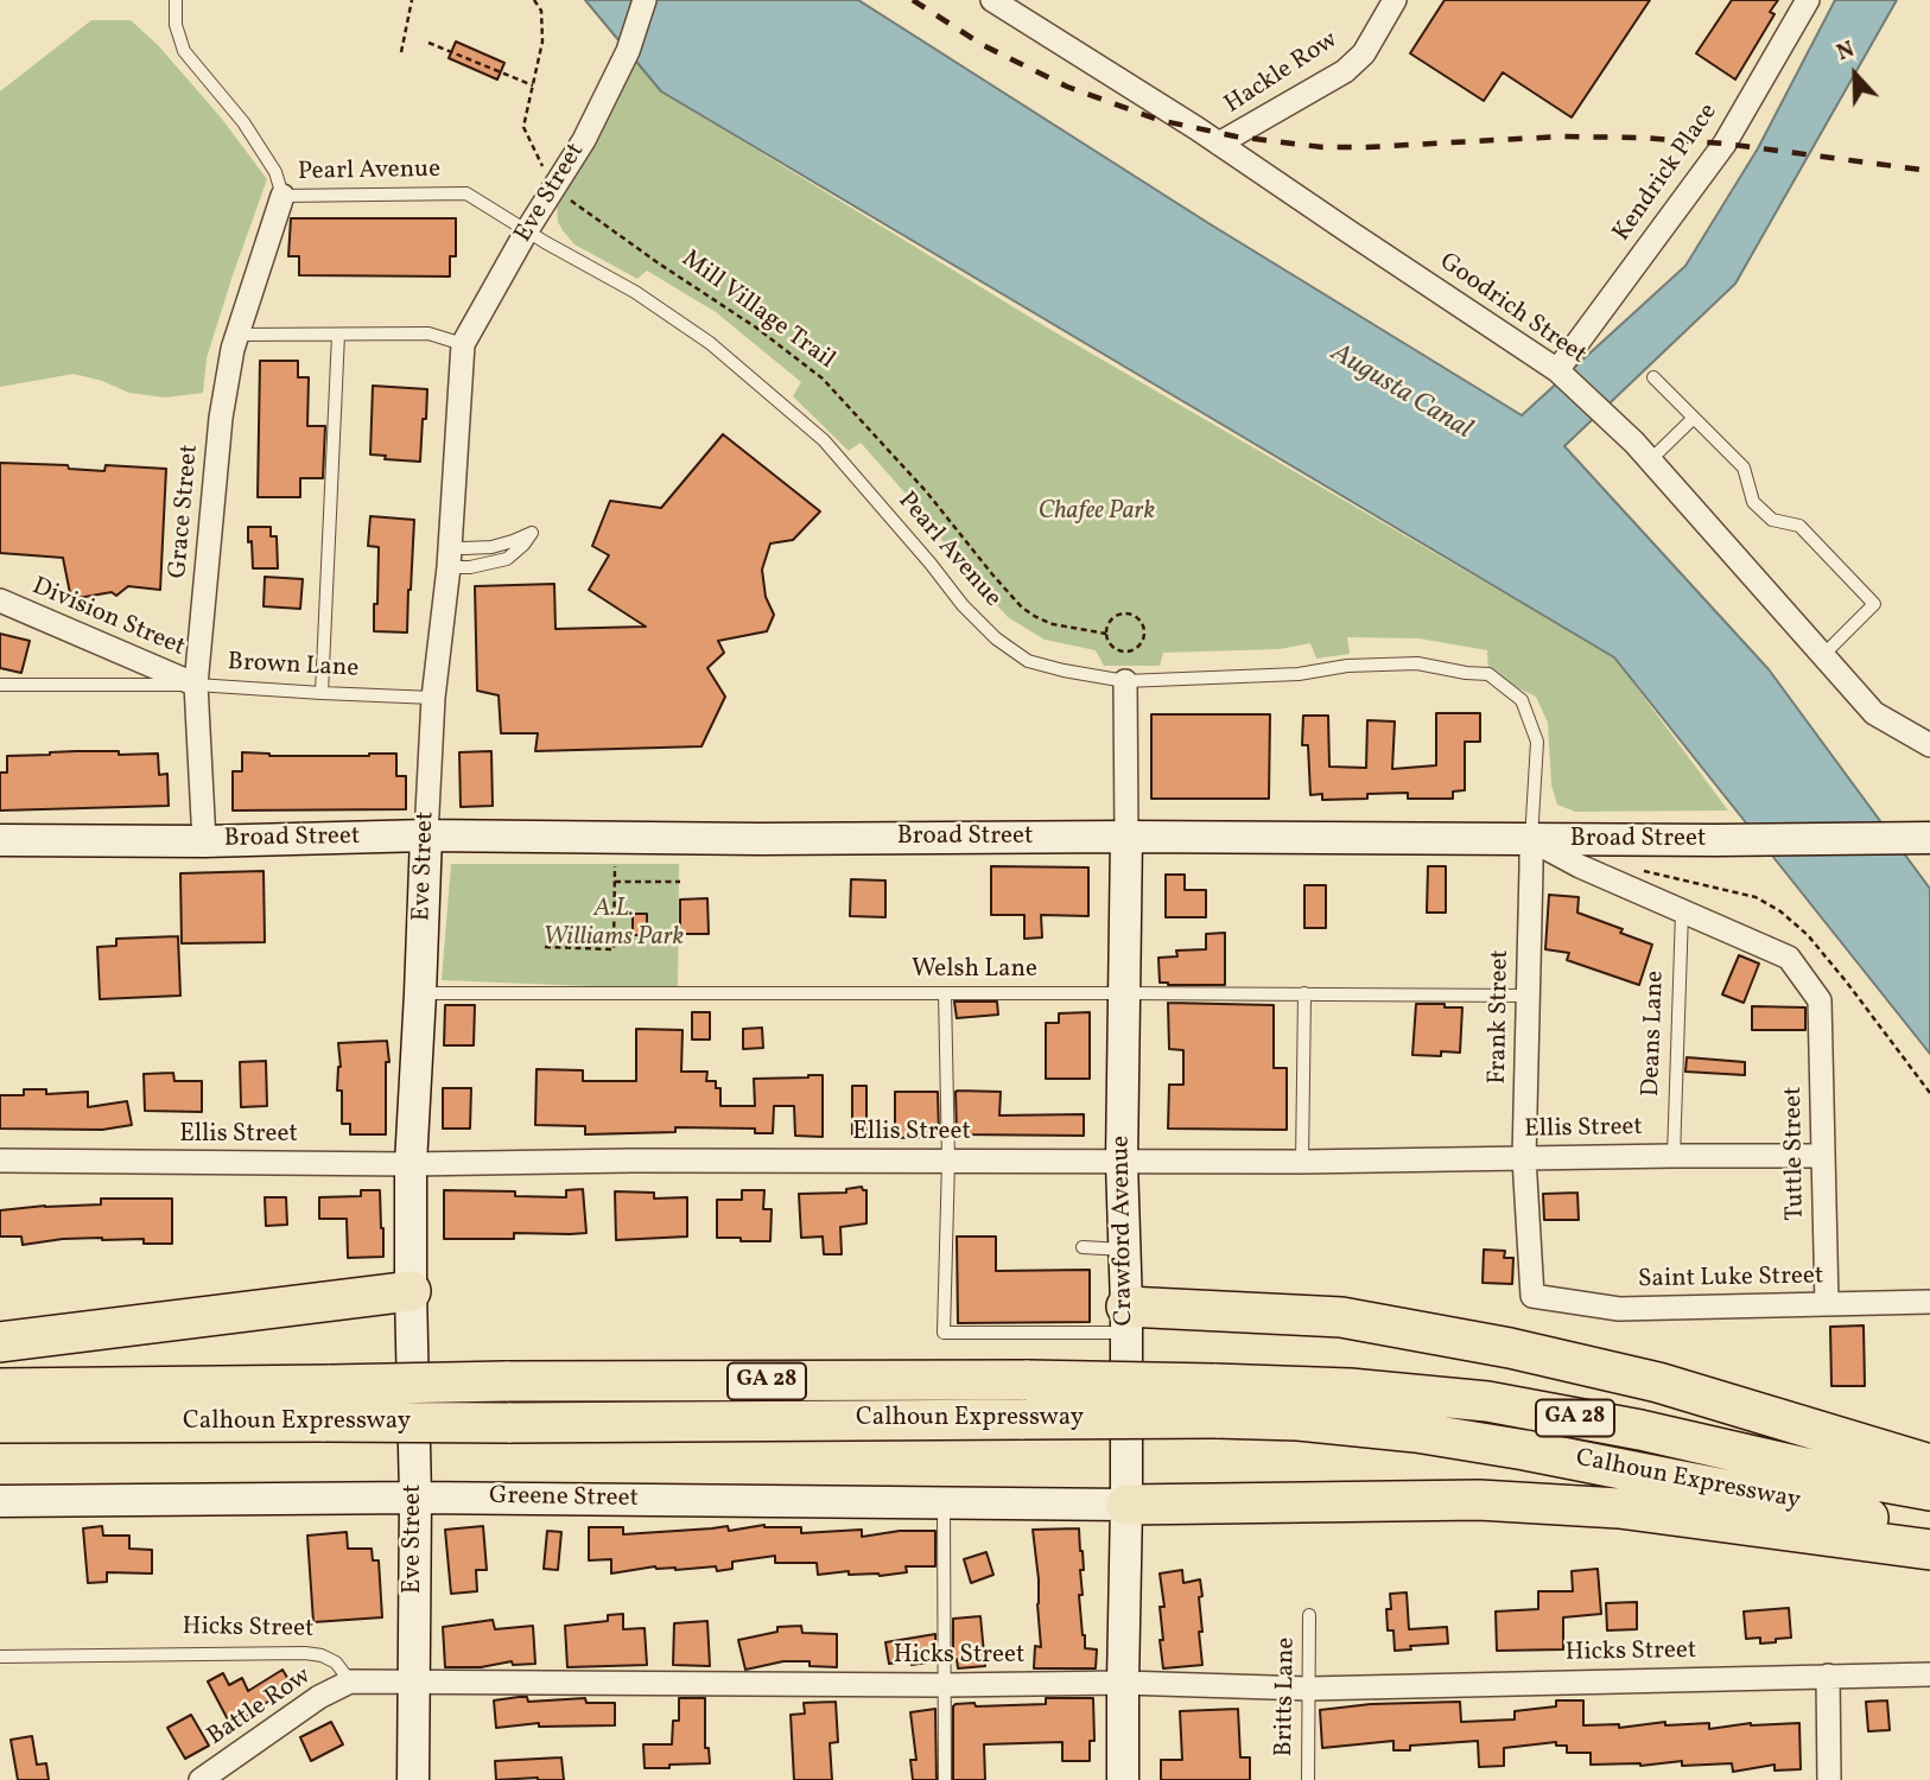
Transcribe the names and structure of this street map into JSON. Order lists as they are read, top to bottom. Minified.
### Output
{"streets":{"highway":["GA 28","Calhoun Expressway"],"street":["Hackle Row","Kendrick Place","Eve Street","Goodrich Street","Grace Street","Division Street","Broad Street","Frank Street","Ellis Street","Tuttle Street","Crawford Avenue","Saint Luke Street","Greene Street","Hicks Street","Battle Row"],"lane":["Pearl Avenue","Brown Lane","Welsh Lane","Deans Lane","Britts Lane"],"path":["Mill Village Trail"]},"crossings":[["Hackle Row","Goodrich Street"],["Pearl Avenue","Eve Street"],["Pearl Avenue","Grace Street"],["Pearl Avenue","Broad Street"],["Pearl Avenue","Frank Street"],["Pearl Avenue","Crawford Avenue"],["Kendrick Place","Goodrich Street"],["Eve Street","Mill Village Trail"],["Eve Street","Brown Lane"],["Eve Street","Broad Street"],["Eve Street","Welsh Lane"],["Eve Street","Ellis Street"],["Eve Street","Greene Street"],["Eve Street","Hicks Street"],["Grace Street","Division Street"],["Grace Street","Brown Lane"],["Grace Street","Broad Street"],["Division Street","Brown Lane"],["Broad Street","Frank Street"],["Broad Street","Crawford Avenue"],["Welsh Lane","Frank Street"],["Welsh Lane","Crawford Avenue"],["Frank Street","Ellis Street"],["Frank Street","Saint Luke Street"],["Deans Lane","Ellis Street"],["Deans Lane","Tuttle Street"],["Ellis Street","Tuttle Street"],["Ellis Street","Crawford Avenue"],["Tuttle Street","Saint Luke Street"],["Crawford Avenue","Greene Street"],["Crawford Avenue","Hicks Street"],["Hicks Street","Britts Lane"],["Hicks Street","Battle Row"]],"water":["Augusta Canal"],"parks":["Chafee Park","A.L. Williams Park"],"north":"top"}
